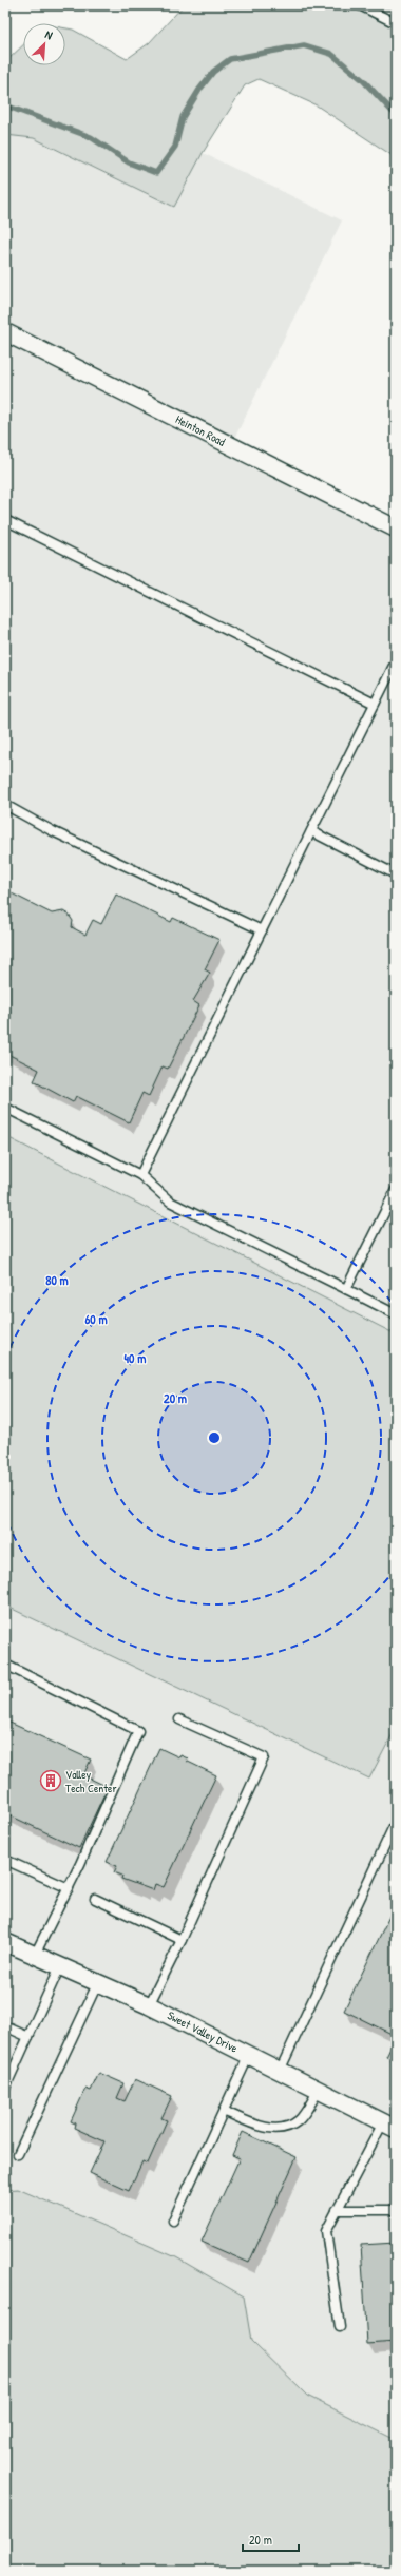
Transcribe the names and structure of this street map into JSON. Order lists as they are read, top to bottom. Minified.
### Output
{"streets":{"street":["Heinton Road","Sweet Valley Drive"]},"places":{"building":["Valley Tech Center"]},"scale_bar":"20 m","north":"top right","rings":["80 m","60 m","40 m","20 m"]}
